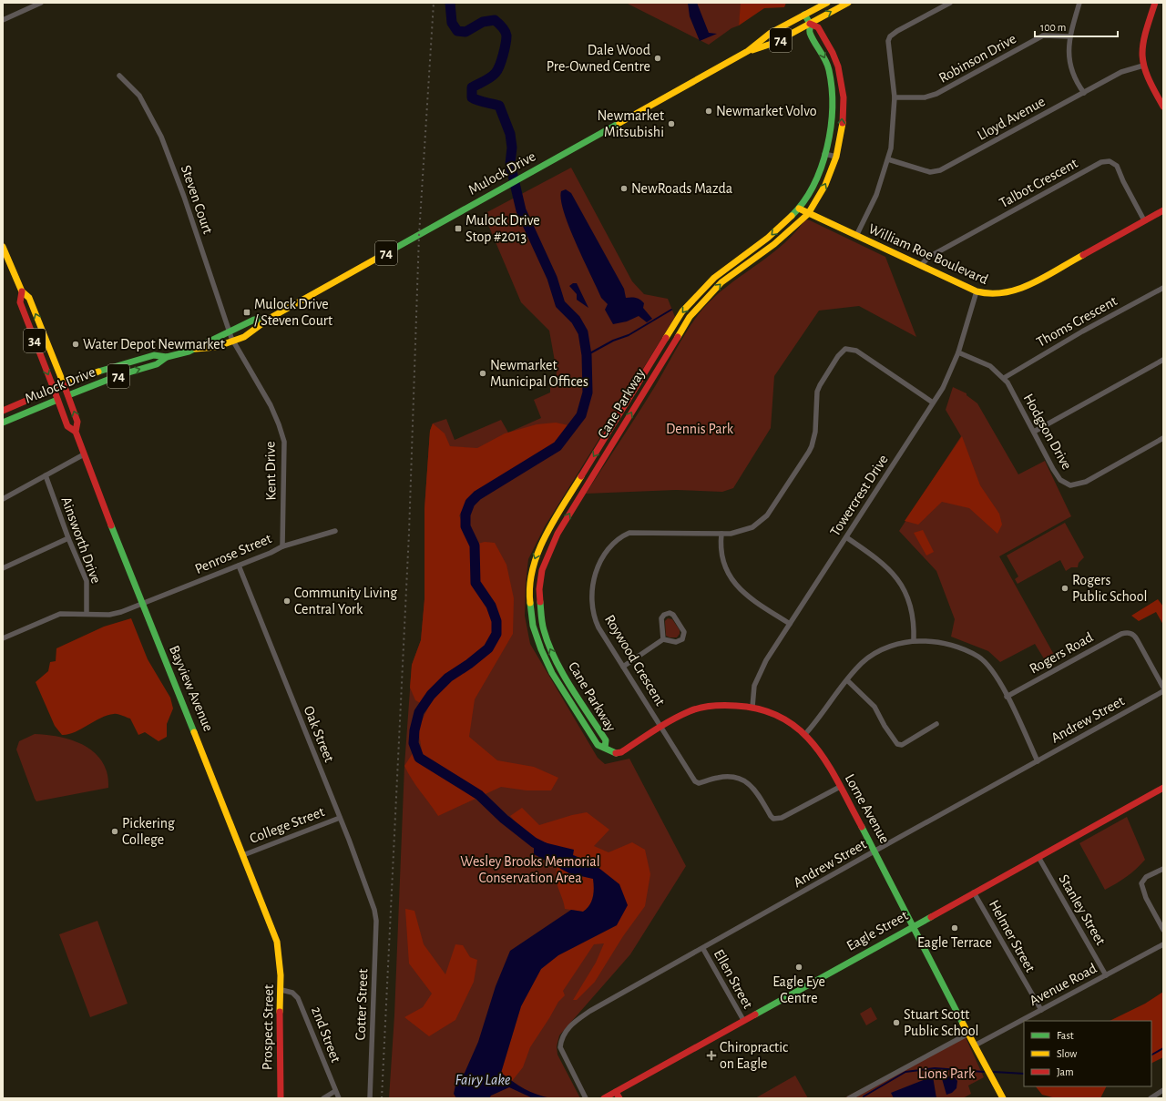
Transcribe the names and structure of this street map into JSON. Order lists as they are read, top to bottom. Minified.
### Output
{"streets":{"main road":["74","Mulock Drive","William Roe Boulevard","34","Cane Parkway","Bayview Avenue","Lorne Avenue","Eagle Street","Prospect Street"],"street":["Robinson Drive","Lloyd Avenue","Talbot Crescent","Steven Court","Thoms Crescent","Hodgson Drive","Kent Drive","Towercrest Drive","Ainsworth Drive","Penrose Street","Rogers Road","Roywood Crescent","Andrew Street","Oak Street","College Street","Stanley Street","Helmer Street","Ellen Street","Avenue Road","Cotter Street","2nd Street"]},"crossings":[["Mulock Drive","Steven Court"],["Mulock Drive","34"],["Mulock Drive","Cane Parkway"],["Mulock Drive","Kent Drive"],["Mulock Drive","Bayview Avenue"],["Talbot Crescent","William Roe Boulevard"],["Steven Court","Kent Drive"],["William Roe Boulevard","Cane Parkway"],["William Roe Boulevard","Towercrest Drive"],["Thoms Crescent","Hodgson Drive"],["34","Bayview Avenue"],["Cane Parkway","Lorne Avenue"],["Hodgson Drive","Towercrest Drive"],["Kent Drive","Penrose Street"],["Towercrest Drive","Roywood Crescent"],["Towercrest Drive","Lorne Avenue"],["Ainsworth Drive","Penrose Street"],["Penrose Street","Bayview Avenue"],["Penrose Street","Oak Street"],["Roywood Crescent","Lorne Avenue"],["Bayview Avenue","College Street"],["Bayview Avenue","Prospect Street"],["Andrew Street","Lorne Avenue"],["Andrew Street","Ellen Street"],["Oak Street","College Street"],["Oak Street","Cotter Street"],["Lorne Avenue","Eagle Street"],["Lorne Avenue","Avenue Road"],["Stanley Street","Eagle Street"],["Stanley Street","Avenue Road"],["Eagle Street","Helmer Street"],["Eagle Street","Ellen Street"],["Helmer Street","Avenue Road"],["Prospect Street","2nd Street"]],"water":["Fairy Lake"],"parks":["Dennis Park","Wesley Brooks Memorial Conservation Area","Lions Park"],"places":{"other":["Dale Wood Pre-Owned Centre","Newmarket Volvo","Newmarket Mitsubishi","NewRoads Mazda","Water Depot Newmarket","Newmarket Municipal Offices","Rogers Public School","Community Living Central York","Pickering College","Eagle Terrace","Eagle Eye Centre","Stuart Scott Public School"],"transit":["Mulock Drive Stop #2013","Mulock Drive / Steven Court"],"health":["Chiropractic on Eagle"]},"legend":["Fast","Slow","Jam"],"scale_bar":"100 m"}
